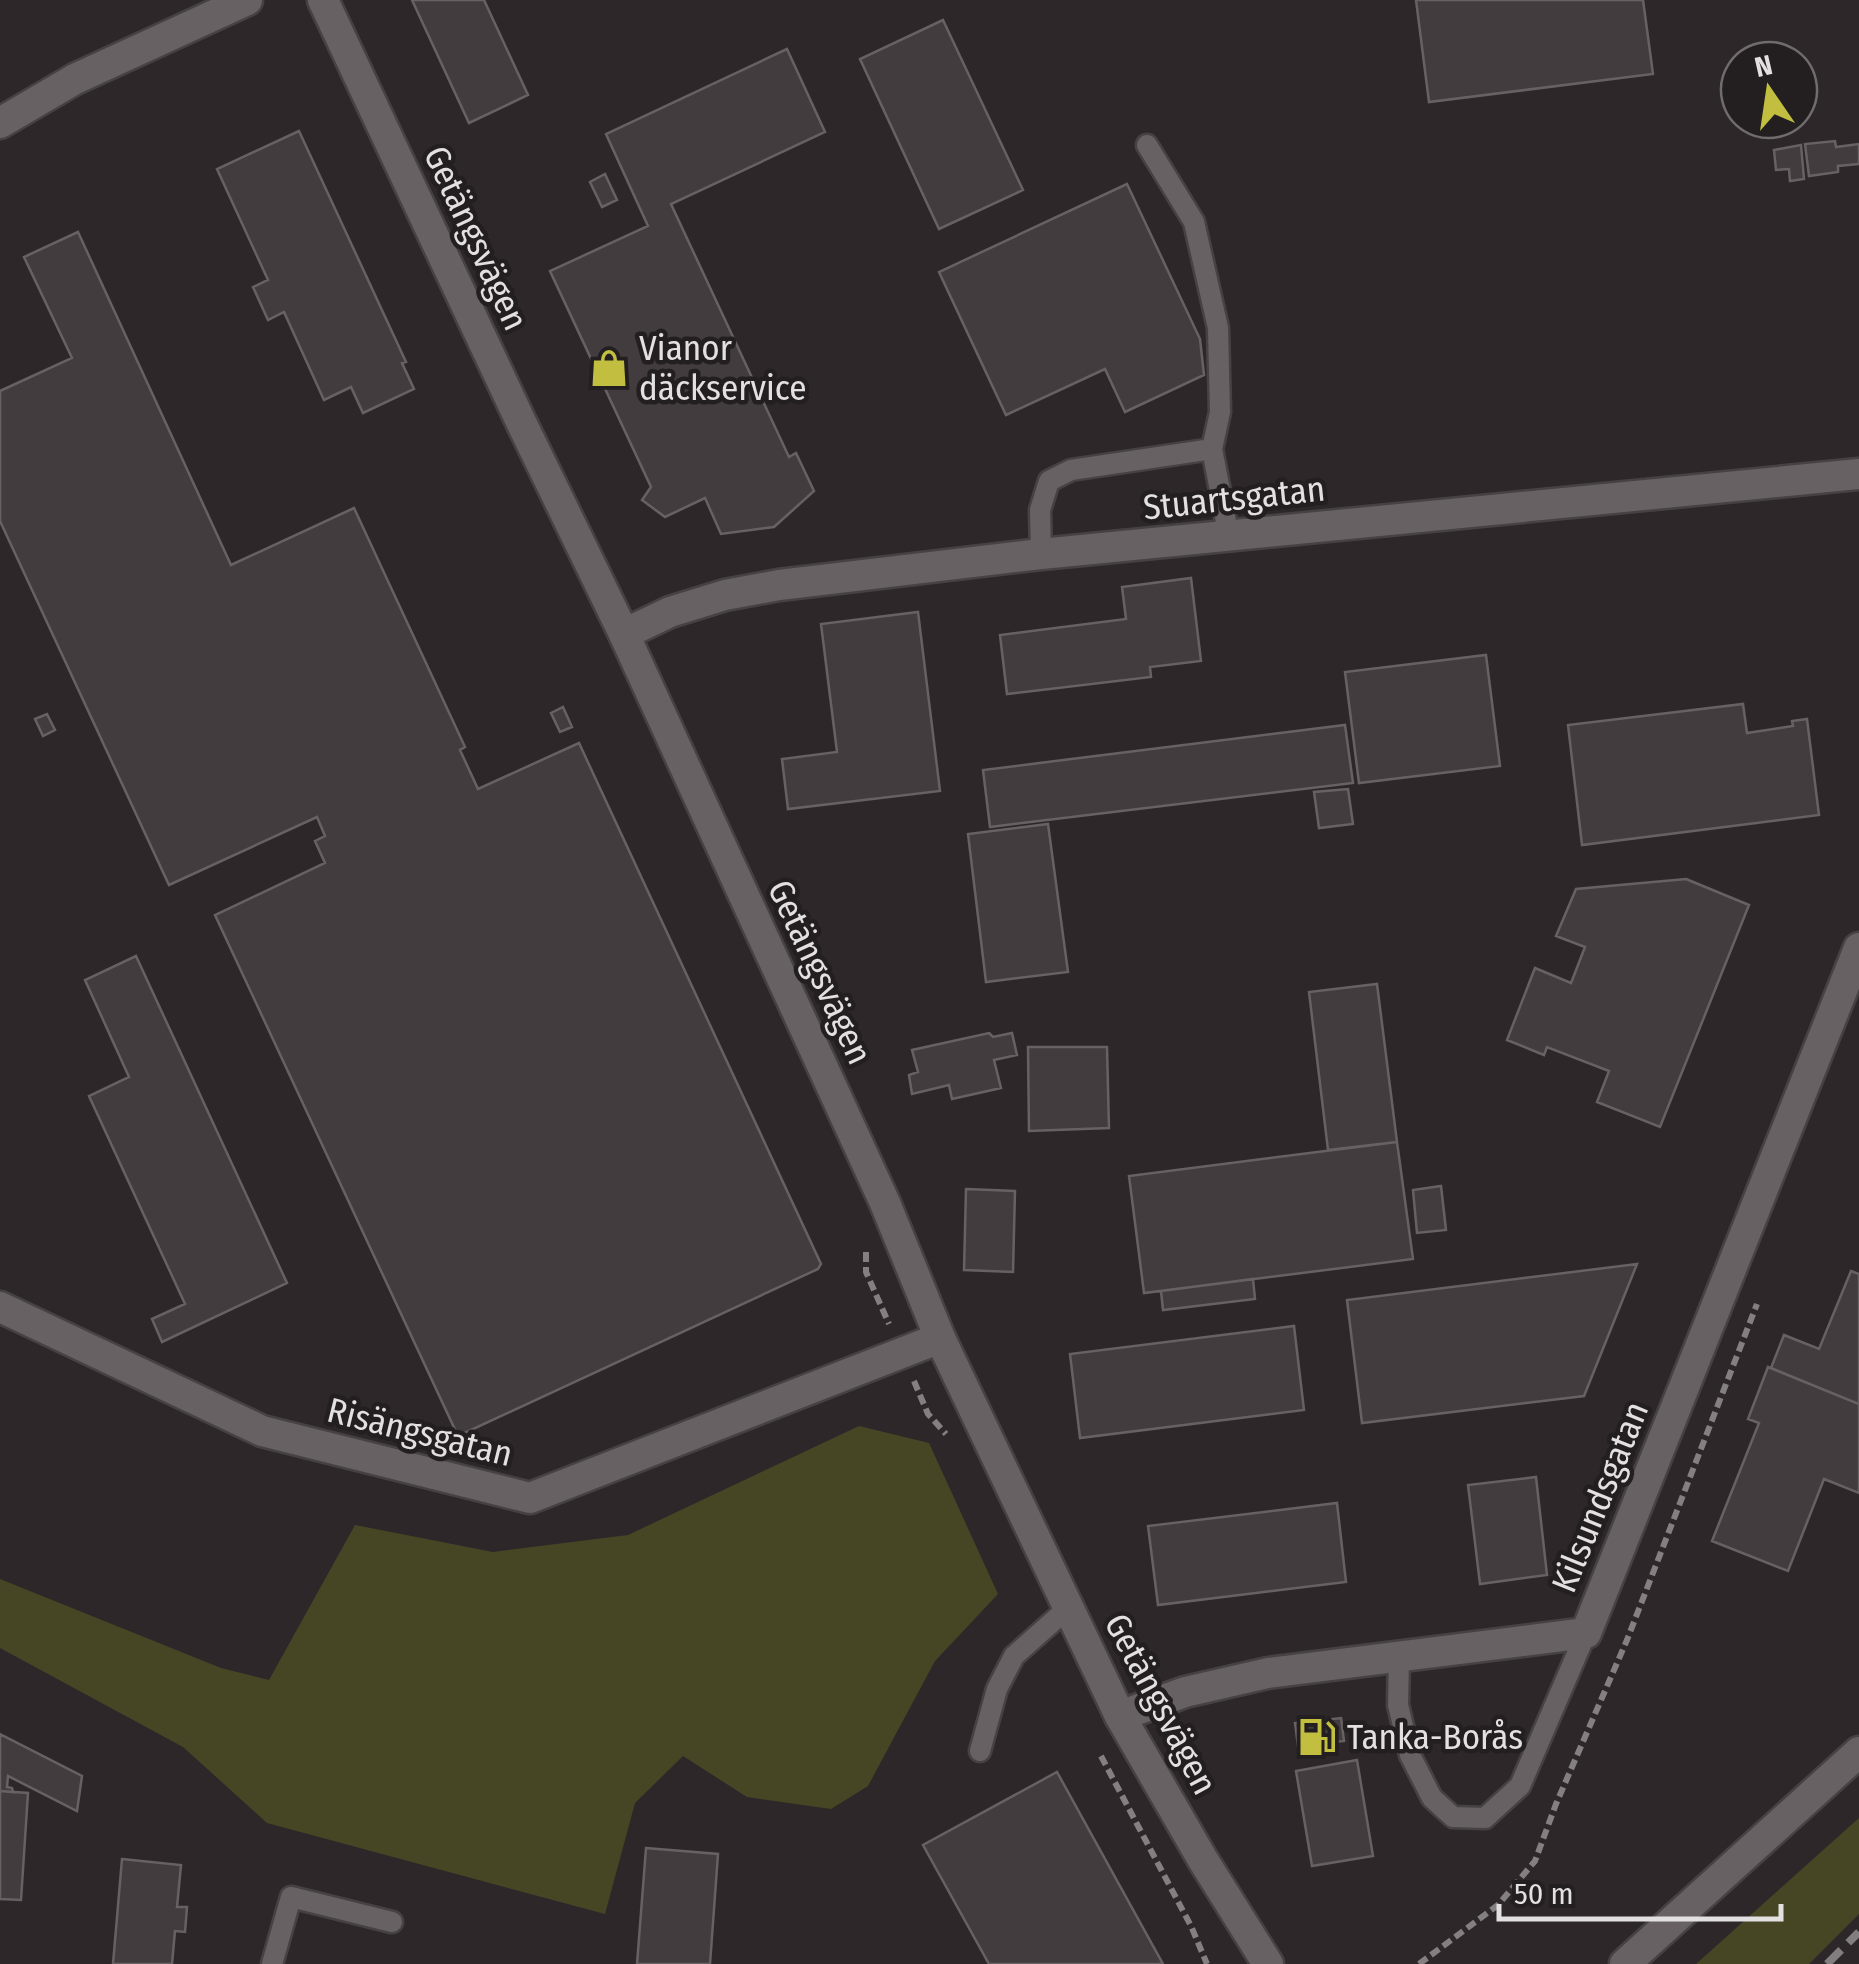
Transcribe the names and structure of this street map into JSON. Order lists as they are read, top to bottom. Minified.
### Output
{"streets":{"street":["Getängsvägen","Stuartsgatan","Risängsgatan","Kilsundsgatan"]},"crossings":[["Getängsvägen","Stuartsgatan"],["Getängsvägen","Risängsgatan"],["Getängsvägen","Kilsundsgatan"]],"places":{"shop":["Vianor däckservice"],"fuel station":["Tanka-Borås"]},"scale_bar":"50 m","north":"top"}
